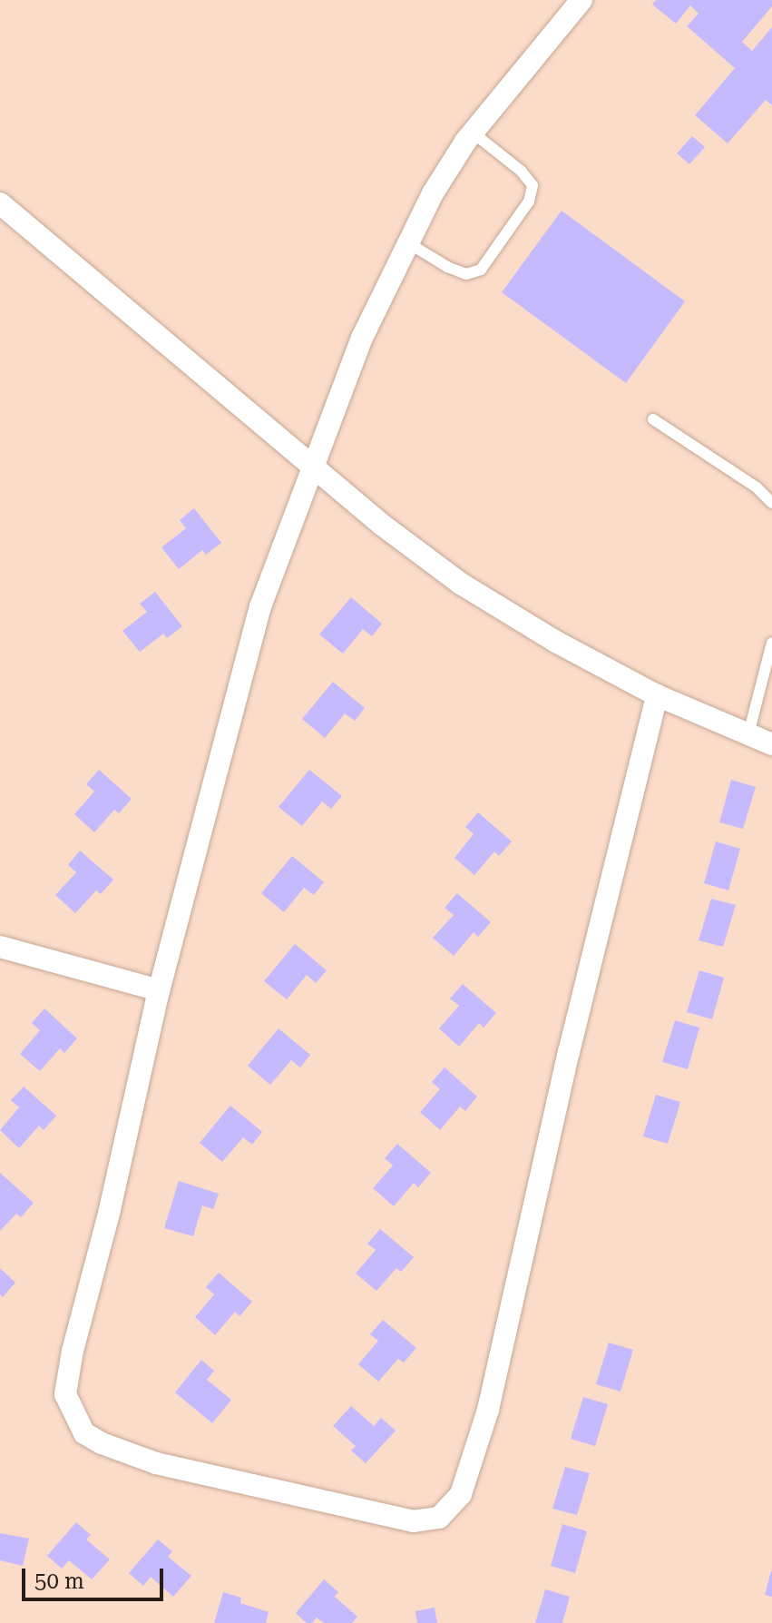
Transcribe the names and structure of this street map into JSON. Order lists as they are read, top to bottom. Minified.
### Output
{"scale_bar":"50 m"}
